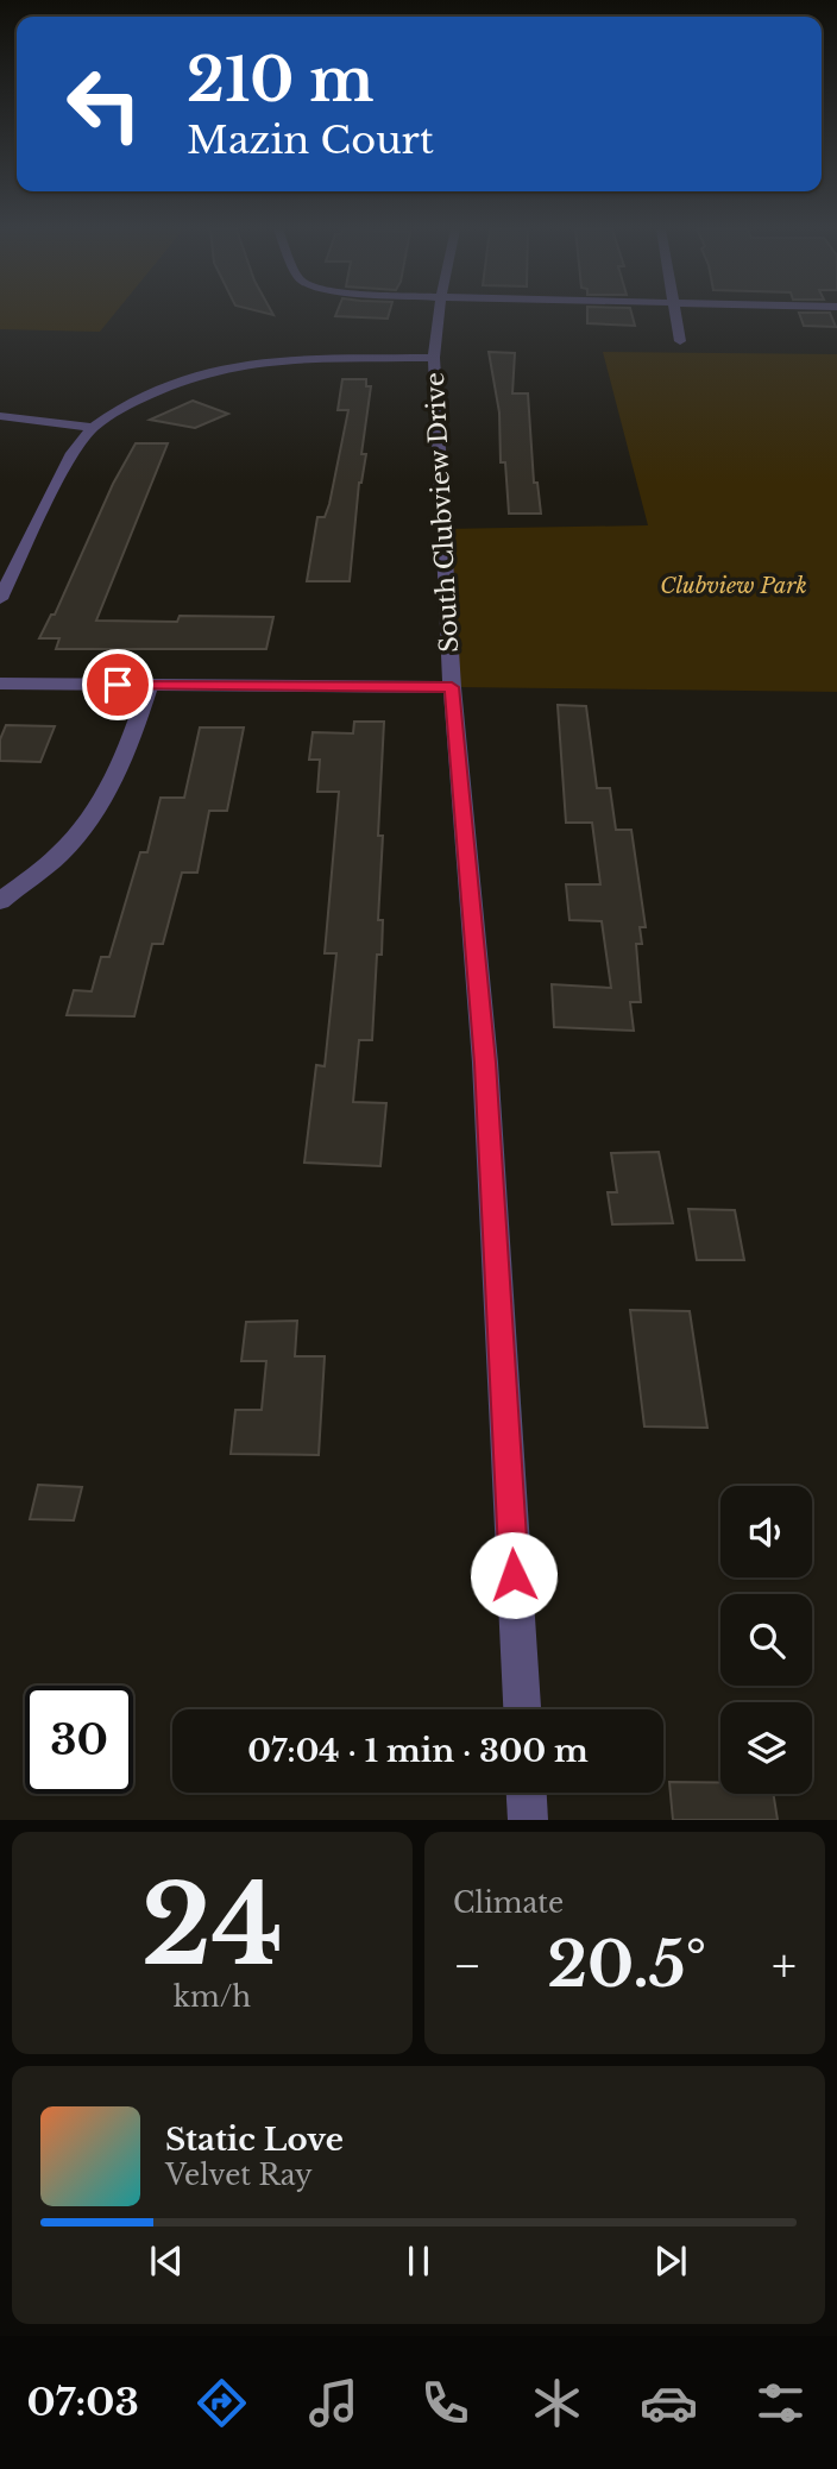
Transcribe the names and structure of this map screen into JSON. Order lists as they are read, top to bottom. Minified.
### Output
{"streets":{"street":["South Clubview Drive"]},"parks":["Clubview Park"],"page":{"turn":["210 m","Mazin Court"],"limit":"30","trip":"07:04 · 1 min · 300 m","tile":[["24","km/h"],"Climate"],"heat":["−","20.5°","+"],"song":["Static Love","Velvet Ray"],"tabs":"07:03"}}
